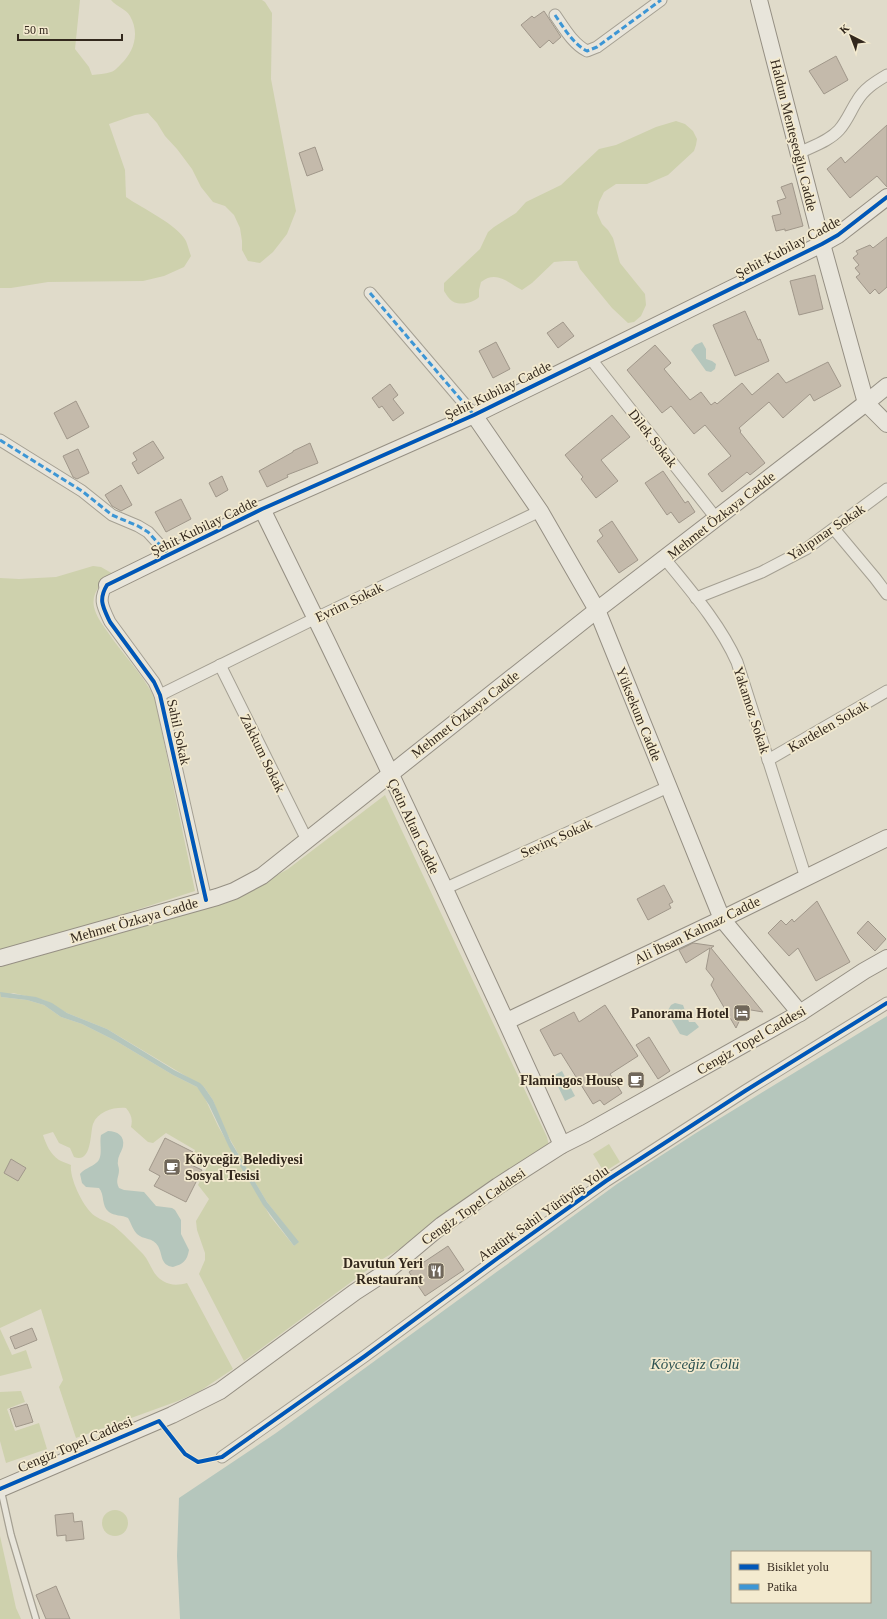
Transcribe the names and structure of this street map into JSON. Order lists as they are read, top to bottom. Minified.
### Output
{"streets":{"street":["Haldun Menteşeoğlu Cadde","Şehit Kubilay Cadde","Dilek Sokak","Mehmet Özkaya Cadde","Yalıpınar Sokak","Evrim Sokak","Yakamoz Sokak","Yüksekum Cadde","Kardelen Sokak","Sahil Sokak","Zakkum Sokak","Çetin Altan Cadde","Sevinç Sokak","Ali İhsan Kalmaz Cadde","Cengiz Topel Caddesi","Atatürk Sahil Yürüyüş Yolu"]},"crossings":[["Haldun Menteşeoğlu Cadde","Şehit Kubilay Cadde"],["Haldun Menteşeoğlu Cadde","Mehmet Özkaya Cadde"],["Şehit Kubilay Cadde","Dilek Sokak"],["Şehit Kubilay Cadde","Yüksekum Cadde"],["Şehit Kubilay Cadde","Sahil Sokak"],["Şehit Kubilay Cadde","Çetin Altan Cadde"],["Dilek Sokak","Mehmet Özkaya Cadde"],["Mehmet Özkaya Cadde","Yakamoz Sokak"],["Mehmet Özkaya Cadde","Yüksekum Cadde"],["Mehmet Özkaya Cadde","Sahil Sokak"],["Mehmet Özkaya Cadde","Zakkum Sokak"],["Mehmet Özkaya Cadde","Çetin Altan Cadde"],["Yalıpınar Sokak","Yakamoz Sokak"],["Evrim Sokak","Yüksekum Cadde"],["Evrim Sokak","Sahil Sokak"],["Evrim Sokak","Zakkum Sokak"],["Evrim Sokak","Çetin Altan Cadde"],["Yakamoz Sokak","Kardelen Sokak"],["Yakamoz Sokak","Ali İhsan Kalmaz Cadde"],["Yüksekum Cadde","Sevinç Sokak"],["Yüksekum Cadde","Ali İhsan Kalmaz Cadde"],["Yüksekum Cadde","Cengiz Topel Caddesi"],["Çetin Altan Cadde","Sevinç Sokak"],["Çetin Altan Cadde","Ali İhsan Kalmaz Cadde"],["Çetin Altan Cadde","Cengiz Topel Caddesi"]],"water":["Köyceğiz Gölü"],"places":{"hotel":["Panorama Hotel"],"cafe":["Flamingos House","Köyceğiz Belediyesi Sosyal Tesisi"],"restaurant":["Davutun Yeri Restaurant"]},"legend":["Bisiklet yolu","Patika"],"scale_bar":"50 m","north":"top left"}
